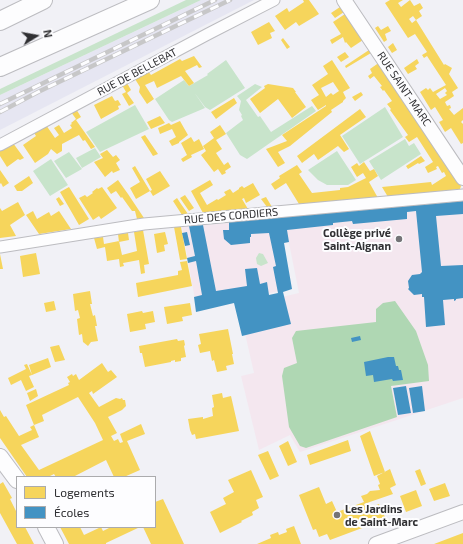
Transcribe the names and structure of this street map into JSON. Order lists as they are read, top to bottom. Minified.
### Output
{"streets":{"street":["RUE DE BELLEBAT","RUE SAINT-MARC","RUE DES CORDIERS"]},"places":["Collège privé Saint-Aignan","Les Jardins de Saint-Marc"],"legend":["Logements","Écoles"],"north":"right"}
